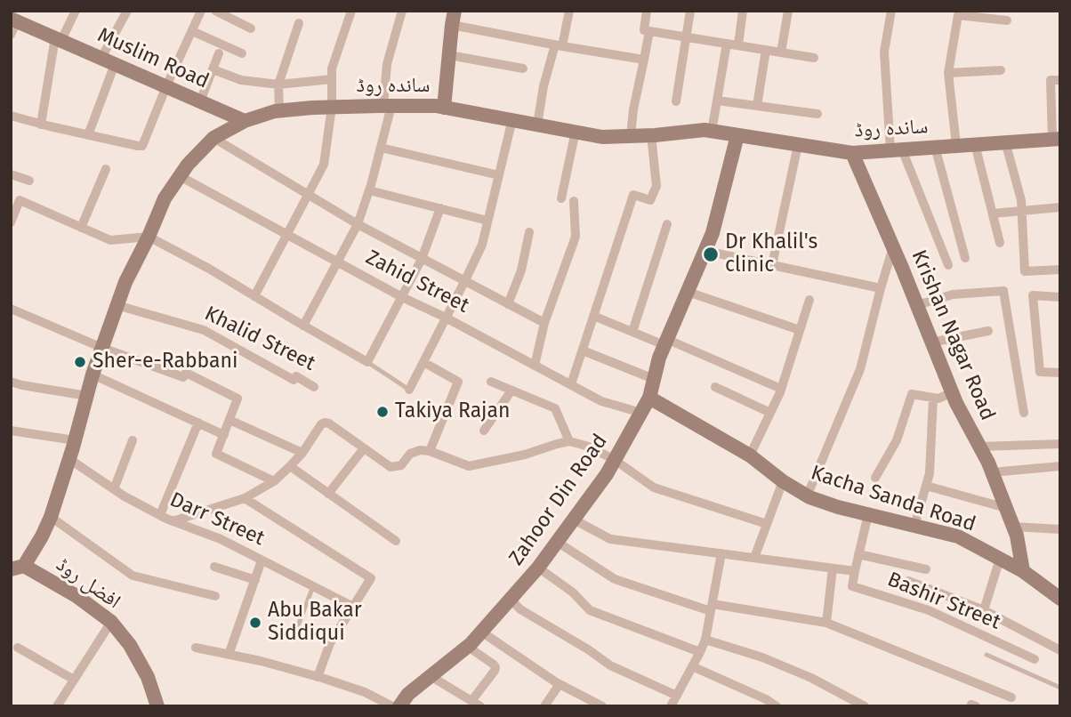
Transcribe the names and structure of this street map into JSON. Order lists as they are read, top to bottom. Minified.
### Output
{"streets":{"main road":["Muslim Road","ساندہ روڈ","Krishan Nagar Road","Kacha Sanda Road","Zahoor Din Road","افضل روڈ"],"street":["Zahid Street","Khalid Street","Darr Street","Bashir Street"]},"crossings":[["Muslim Road","ساندہ روڈ"],["ساندہ روڈ","Zahid Street"],["ساندہ روڈ","Krishan Nagar Road"],["ساندہ روڈ","Khalid Street"],["ساندہ روڈ","Zahoor Din Road"],["ساندہ روڈ","Darr Street"],["ساندہ روڈ","افضل روڈ"],["Zahid Street","Zahoor Din Road"],["Krishan Nagar Road","Kacha Sanda Road"],["Kacha Sanda Road","Zahoor Din Road"]],"places":["Dr Khalil's clinic","Sher-e-Rabbani","Takiya Rajan","Abu Bakar Siddiqui"]}
